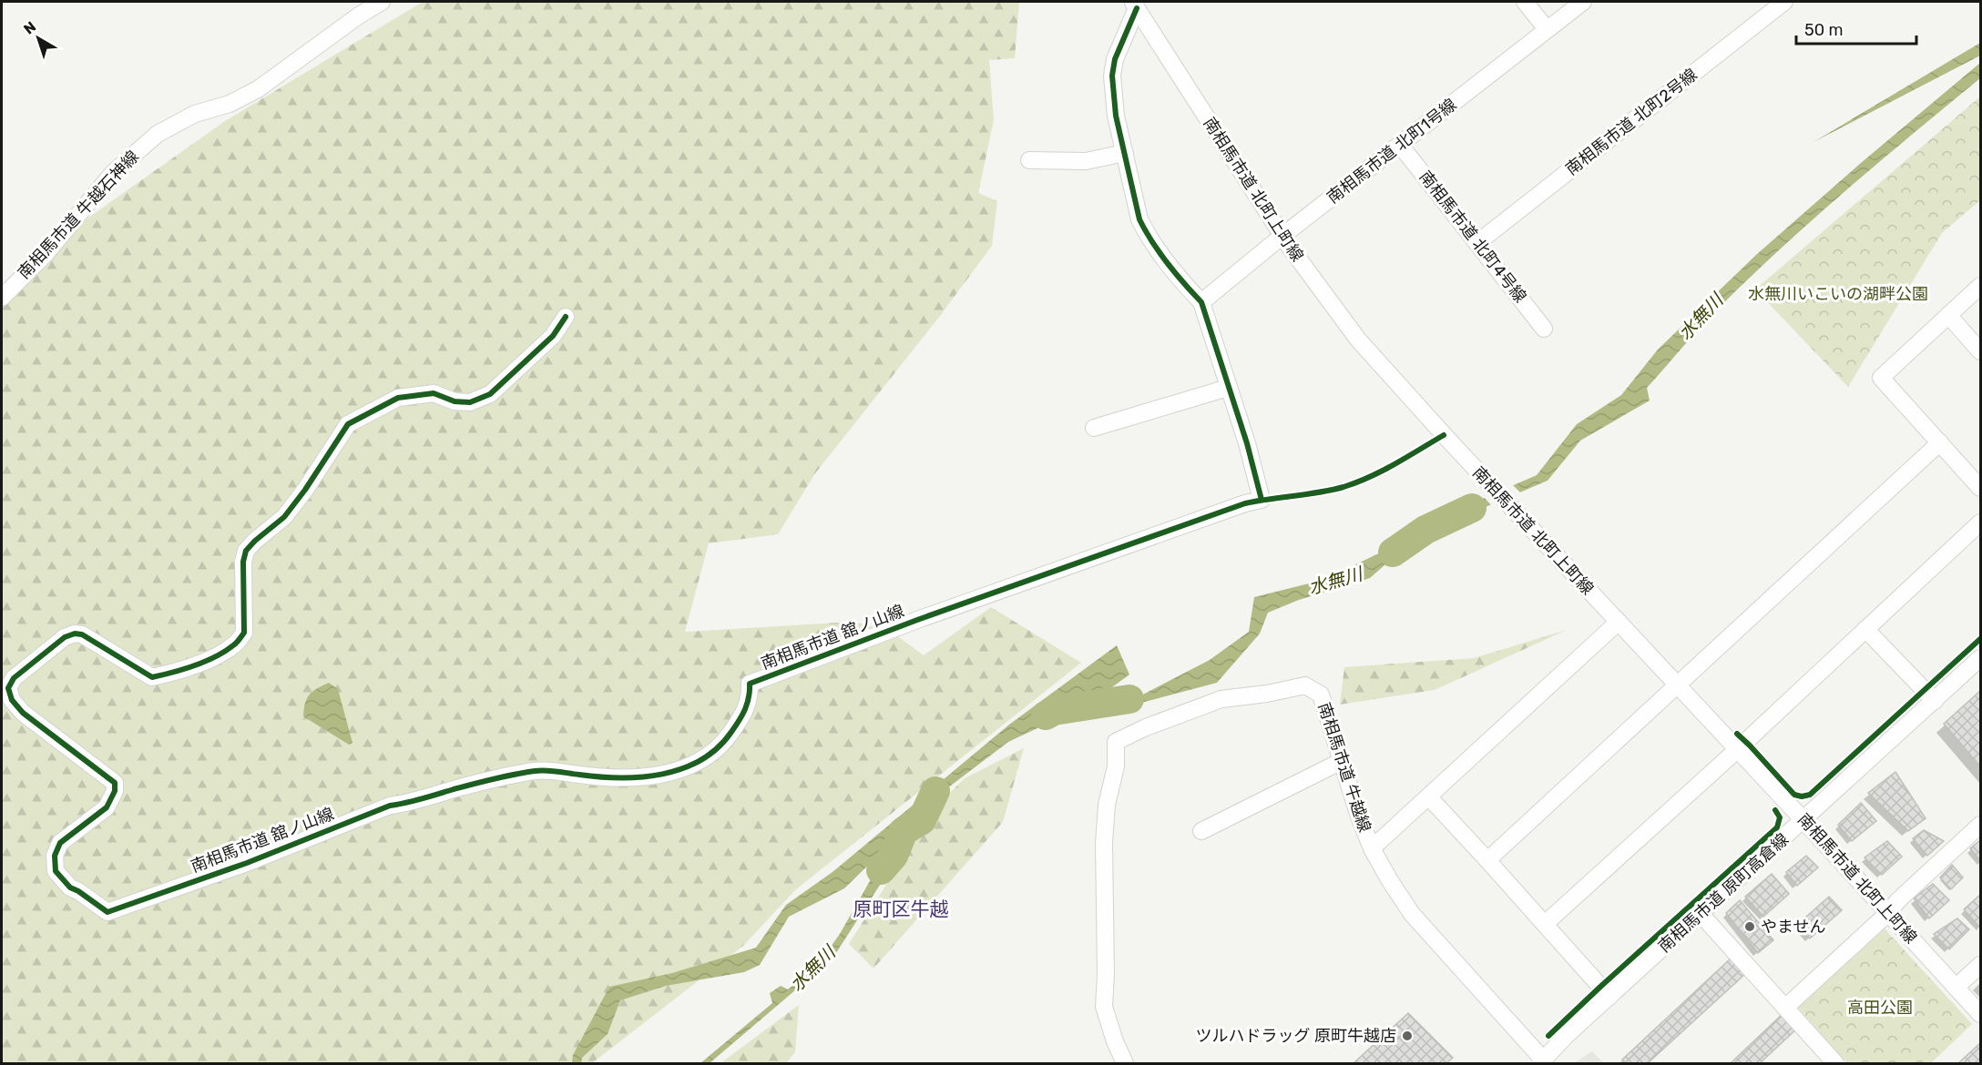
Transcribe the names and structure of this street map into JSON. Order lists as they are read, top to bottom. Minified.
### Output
{"streets":{"street":["南相馬市道 北町2号線","南相馬市道 北町1号線","南相馬市道 北町上町線","南相馬市道 牛越石神線","南相馬市道 北町4号線","南相馬市道 舘ノ山線","南相馬市道 牛越線","南相馬市道 原町高倉線"]},"crossings":[["南相馬市道 北町2号線","南相馬市道 北町4号線"],["南相馬市道 北町1号線","南相馬市道 北町上町線"],["南相馬市道 北町1号線","南相馬市道 北町4号線"],["南相馬市道 北町上町線","南相馬市道 原町高倉線"],["南相馬市道 牛越線","南相馬市道 原町高倉線"]],"districts":["原町区牛越"],"water":["水無川"],"parks":["水無川いこいの湖畔公園","高田公園"],"places":["やません","ツルハドラッグ 原町牛越店"],"scale_bar":"50 m","north":"top left"}
